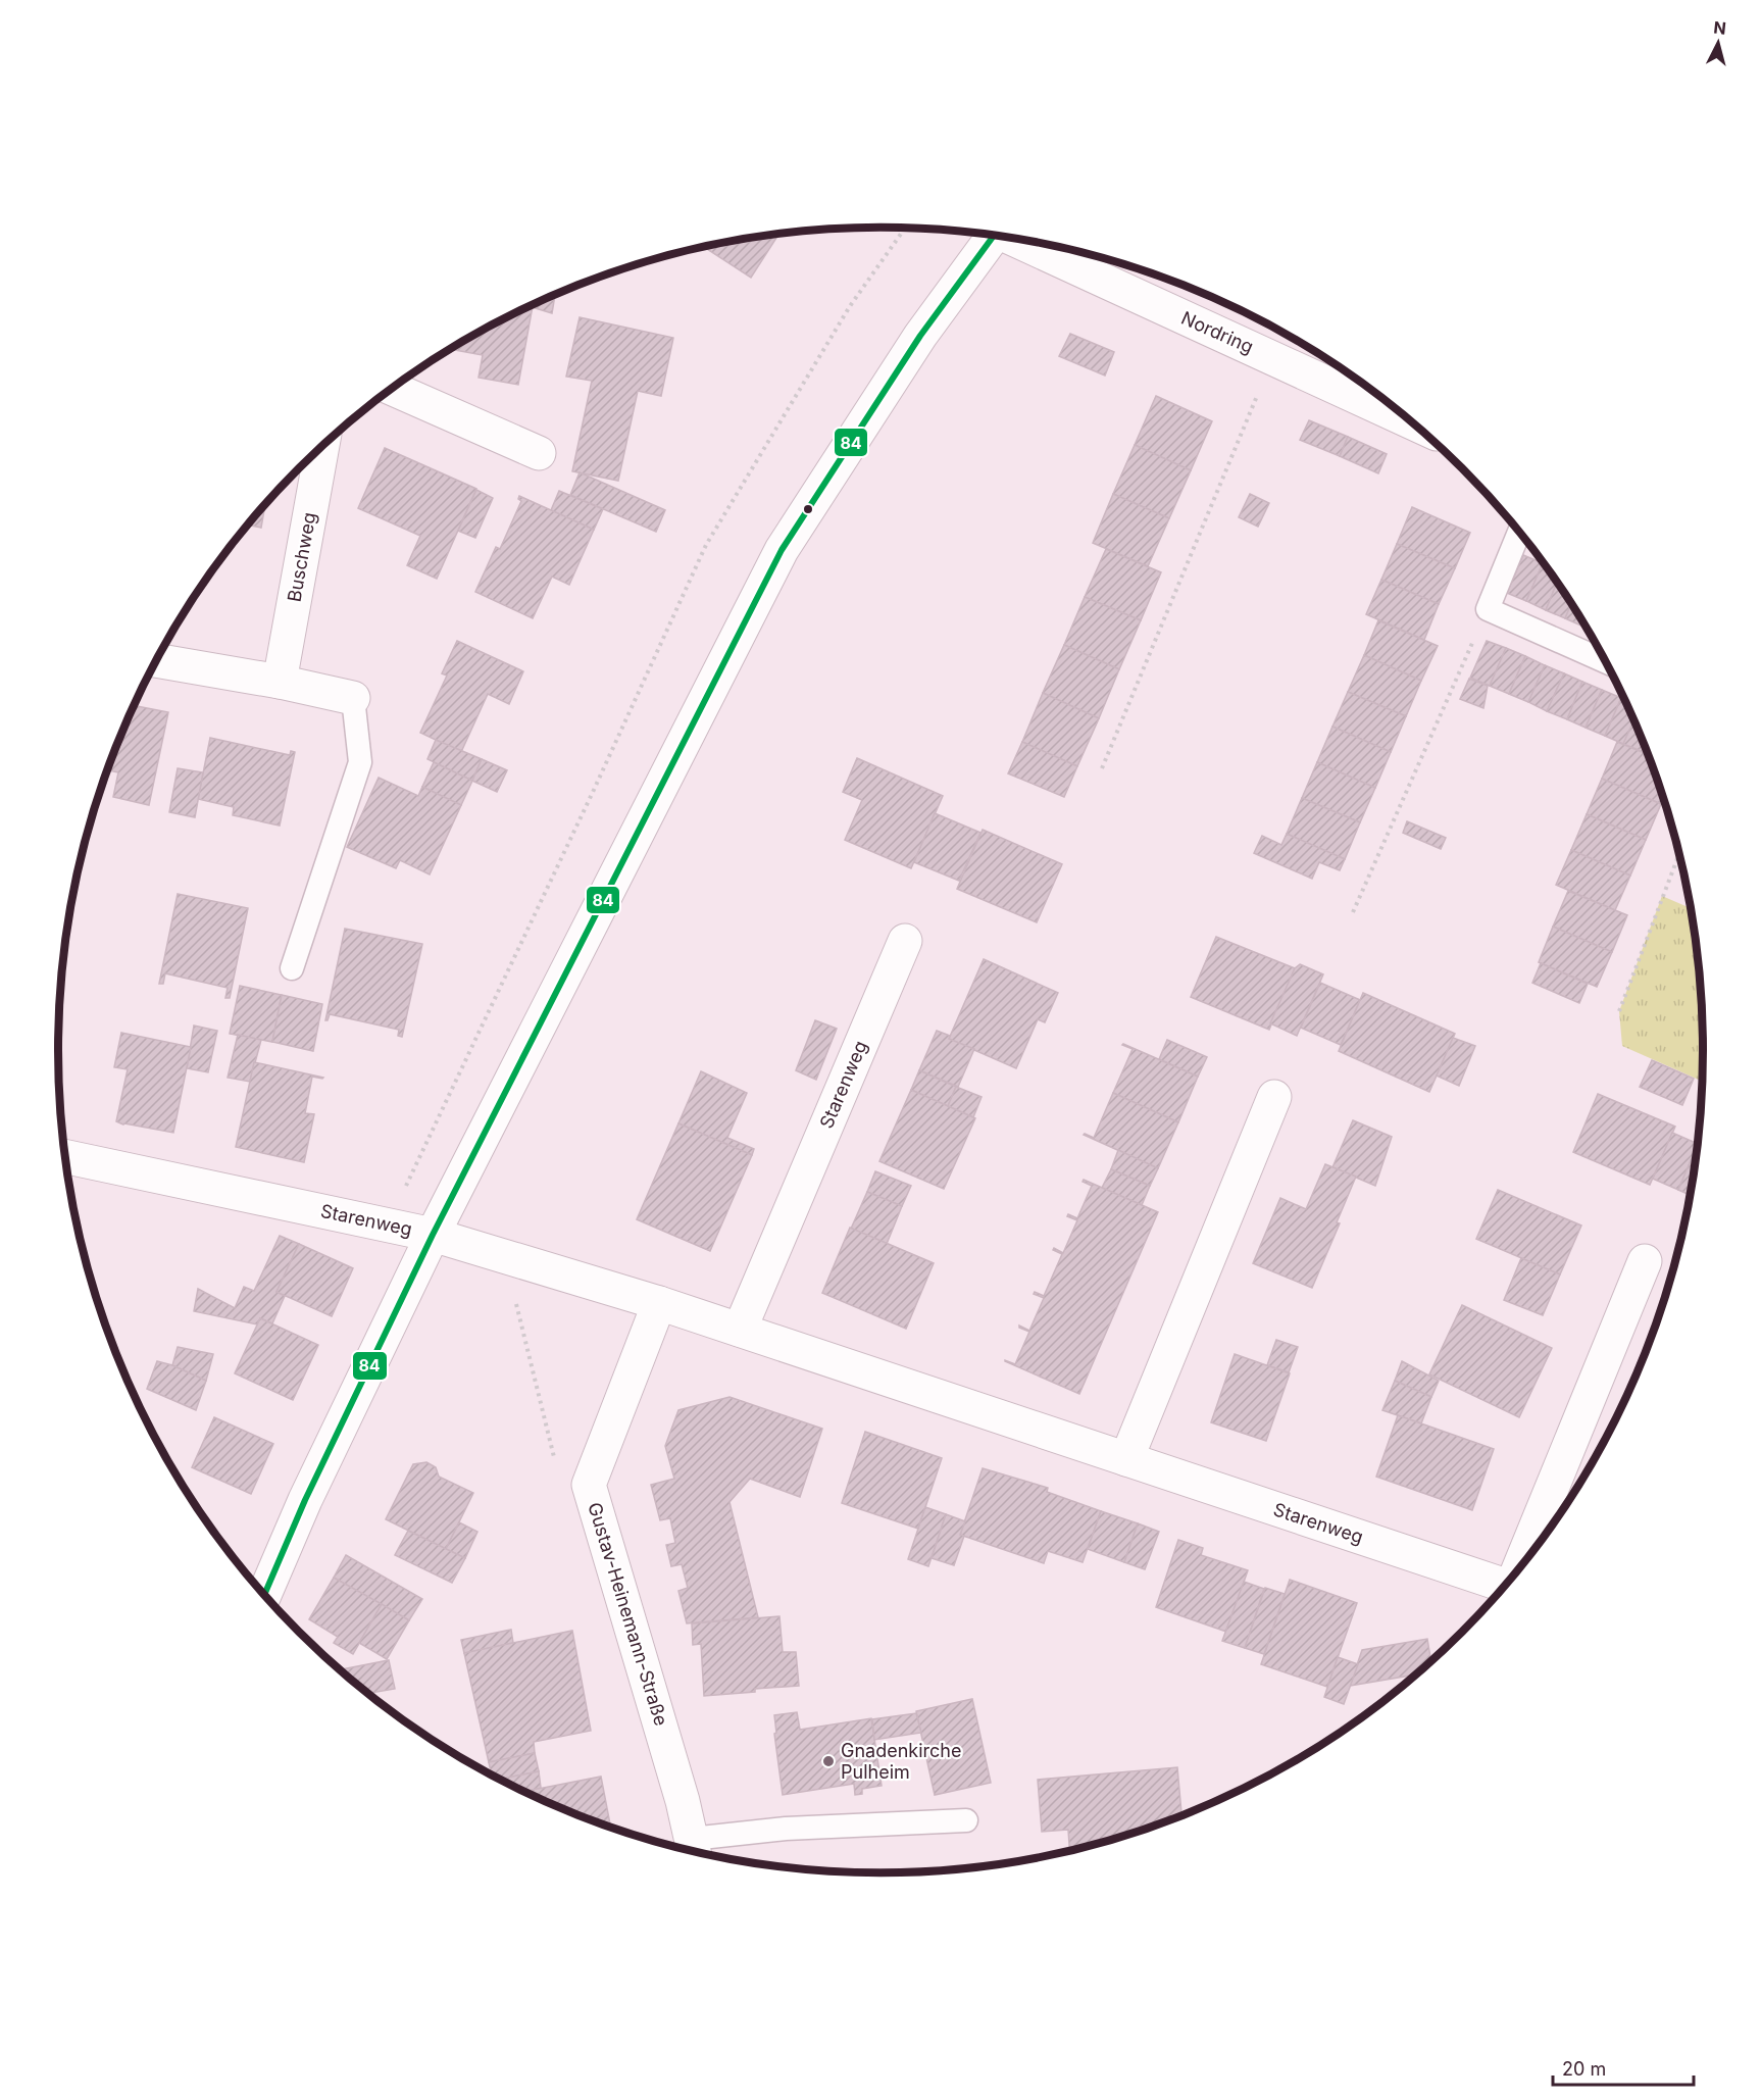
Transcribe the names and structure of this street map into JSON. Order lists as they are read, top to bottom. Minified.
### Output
{"streets":{"street":["Nordring","Buschweg","Starenweg","Gustav-Heinemann-Straße"]},"crossings":[["Starenweg","Gustav-Heinemann-Straße"]],"places":["Gnadenkirche Pulheim"],"lines":["transit line 84"],"scale_bar":"20 m","north":"top"}
